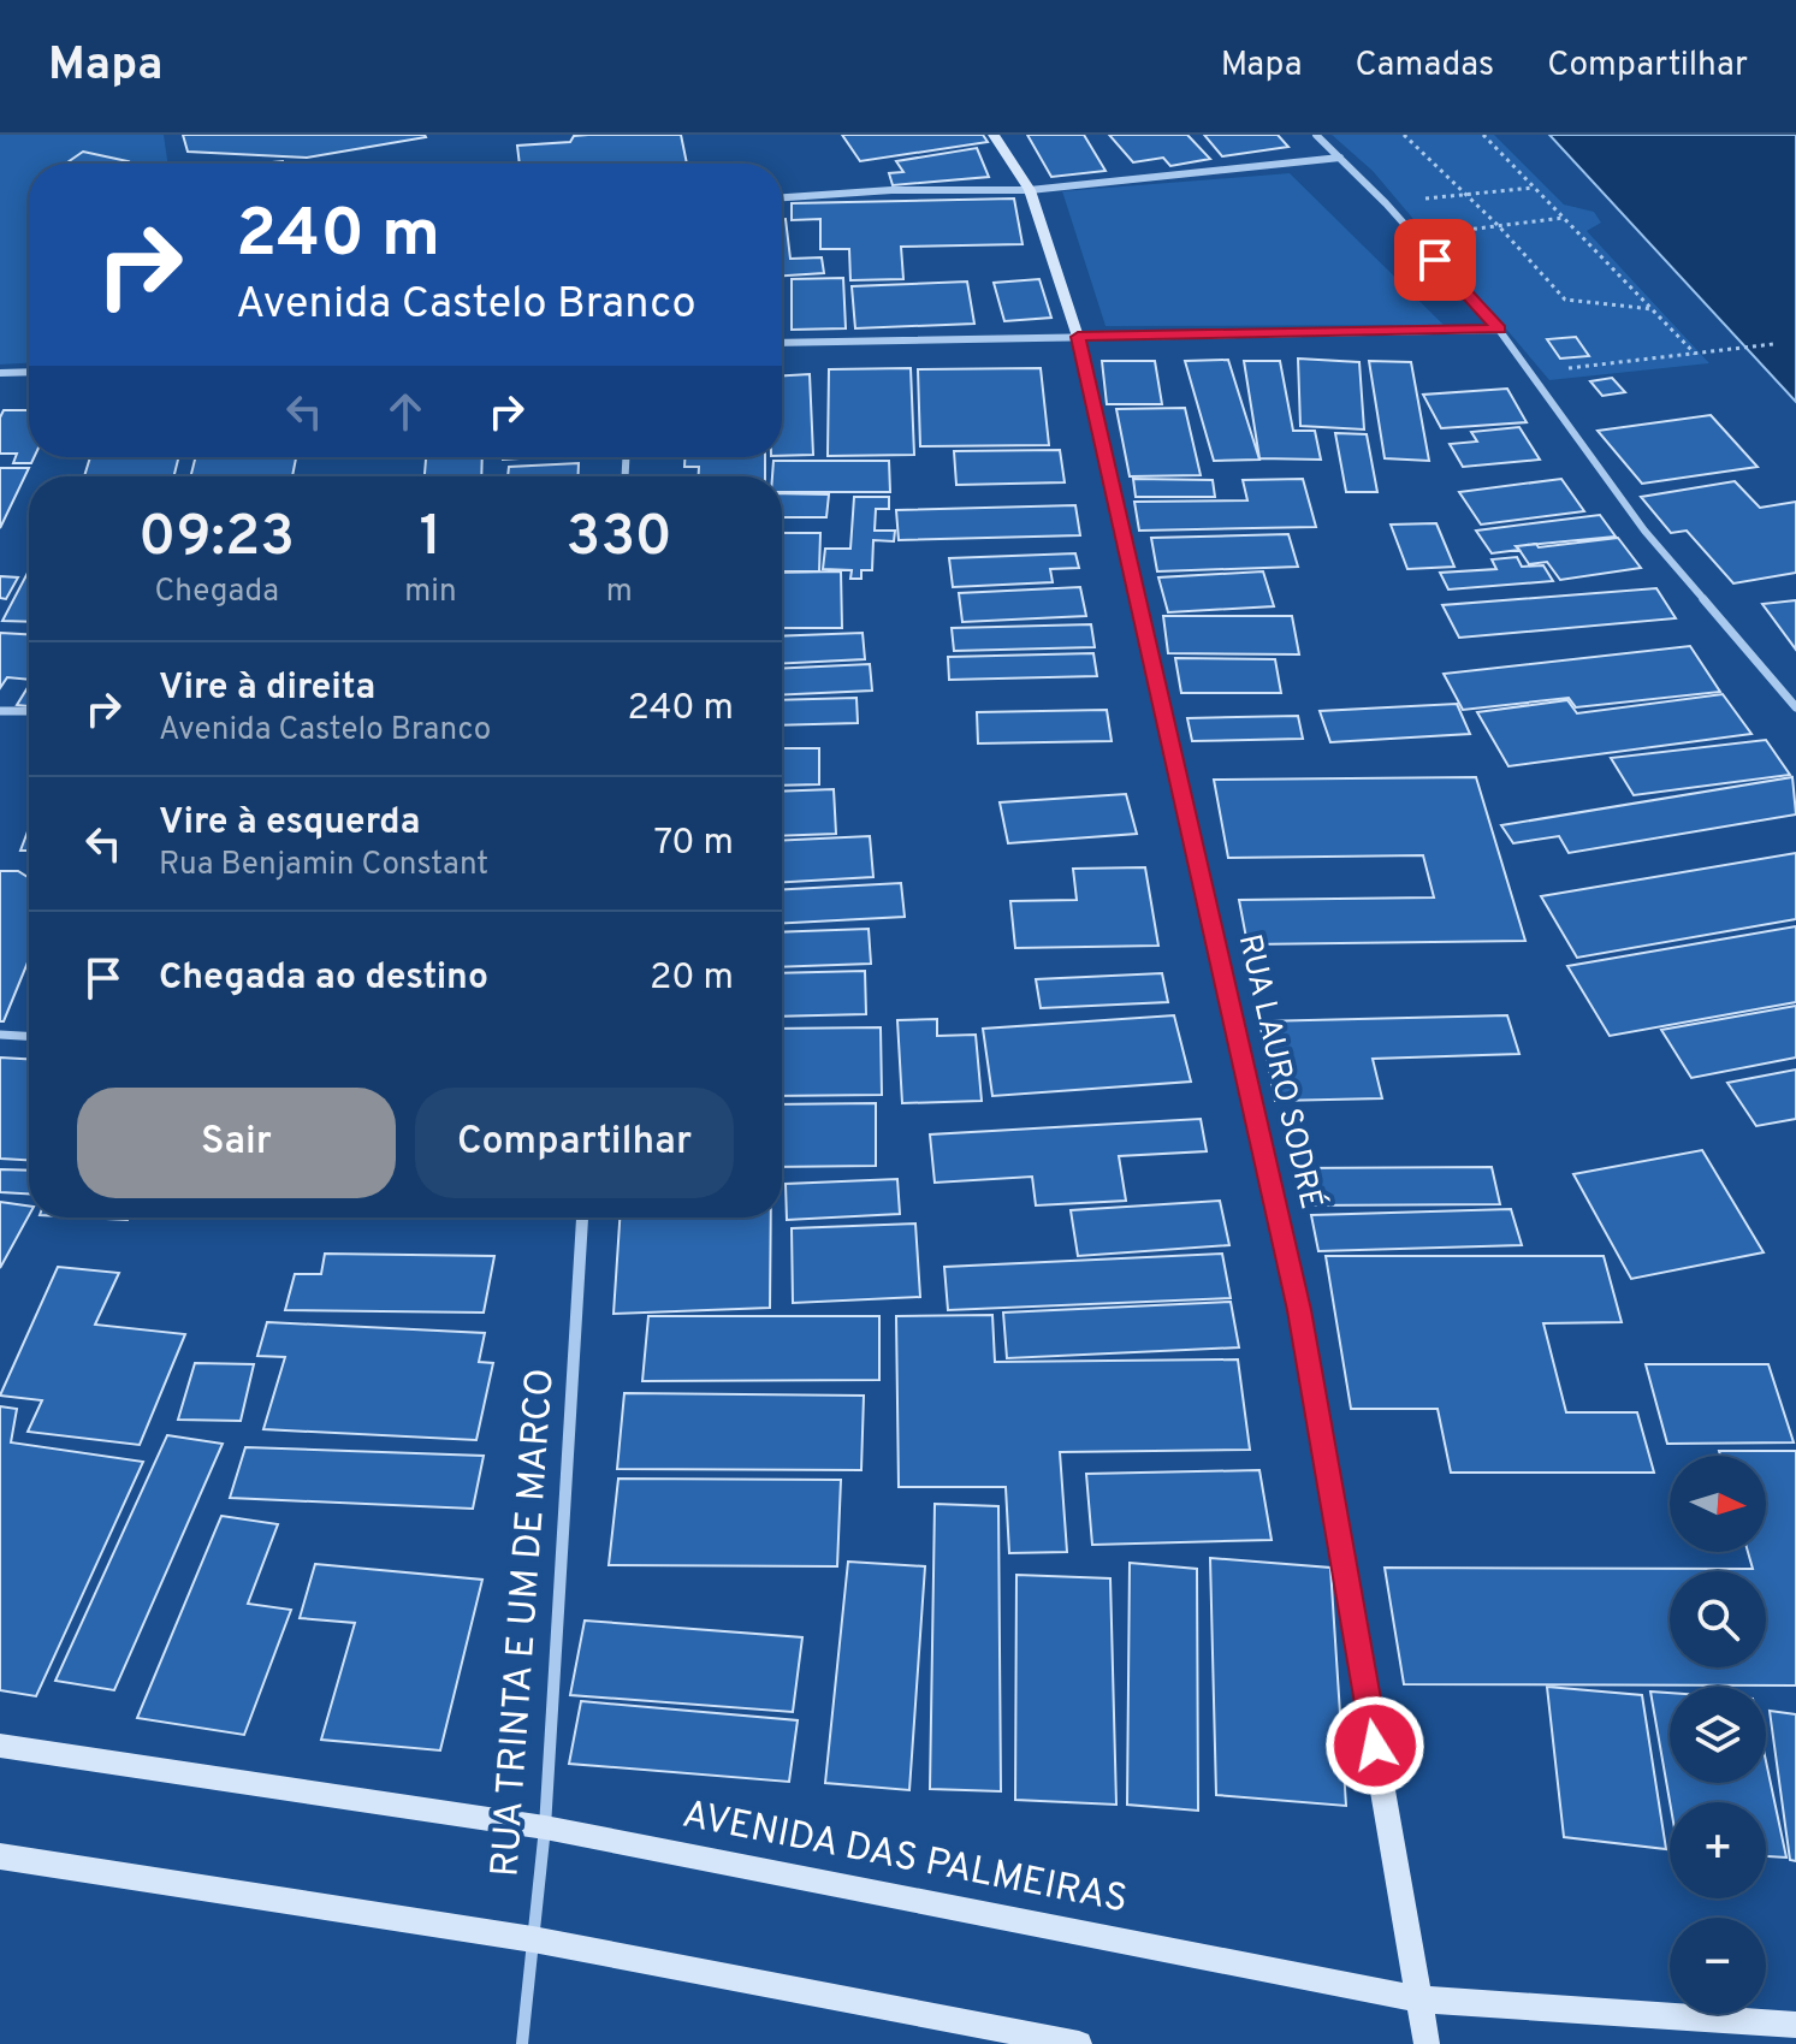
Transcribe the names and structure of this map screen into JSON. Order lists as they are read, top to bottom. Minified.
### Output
{"streets":{"street":["RUA LAURO SODRÉ","RUA TRINTA E UM DE MARCO","AVENIDA DAS PALMEIRAS"]},"crossings":[["RUA LAURO SODRÉ","AVENIDA DAS PALMEIRAS"],["RUA TRINTA E UM DE MARCO","AVENIDA DAS PALMEIRAS"]],"north":"right","page":{"header":"Mapa","nav":["Mapa","Camadas","Compartilhar"],"turn":["240 m","Avenida Castelo Branco"],"eta":["09:23","Chegada","1","min","330","m"],"list":[{"name":"Vire à direita","note":"Avenida Castelo Branco","value":"240 m"},{"name":"Vire à esquerda","note":"Rua Benjamin Constant","value":"70 m"},{"name":"Chegada ao destino","value":"20 m"}],"buttons":["Sair","Compartilhar"],"map_buttons":["+","−"]}}
